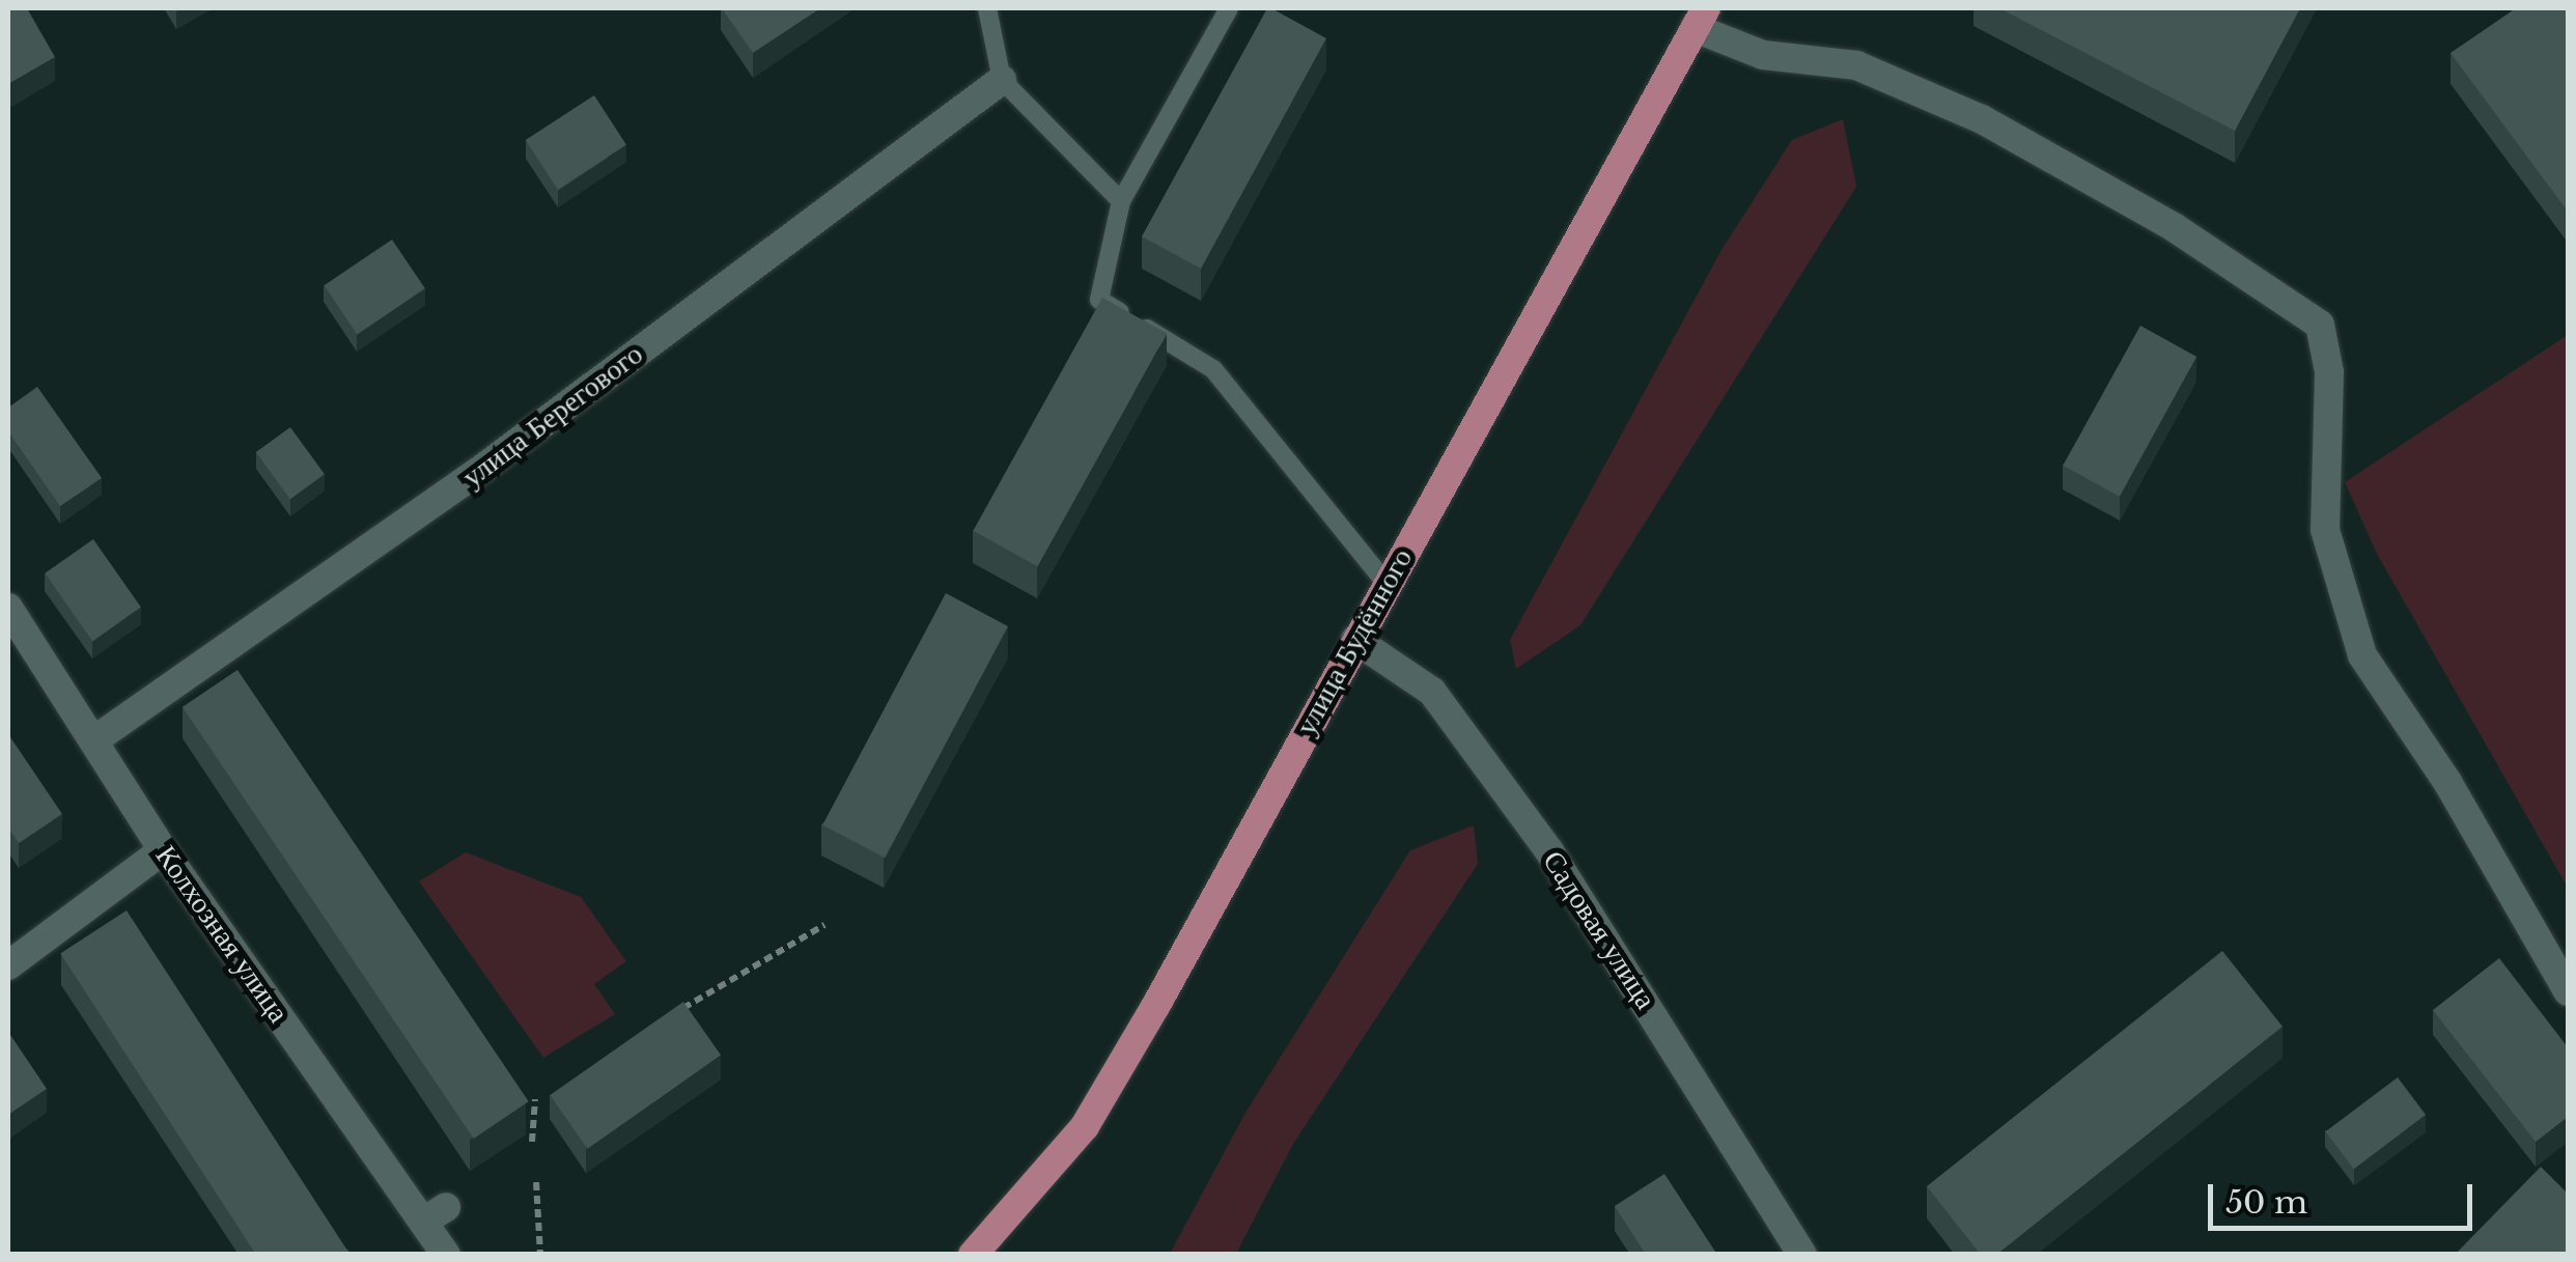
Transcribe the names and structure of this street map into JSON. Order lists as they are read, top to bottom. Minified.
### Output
{"streets":{"main road":["улица Будённого"],"street":["улица Берегового","Садовая улица","Колхозная улица"]},"crossings":[["улица Берегового","Колхозная улица"],["улица Будённого","Садовая улица"]],"scale_bar":"50 m"}
